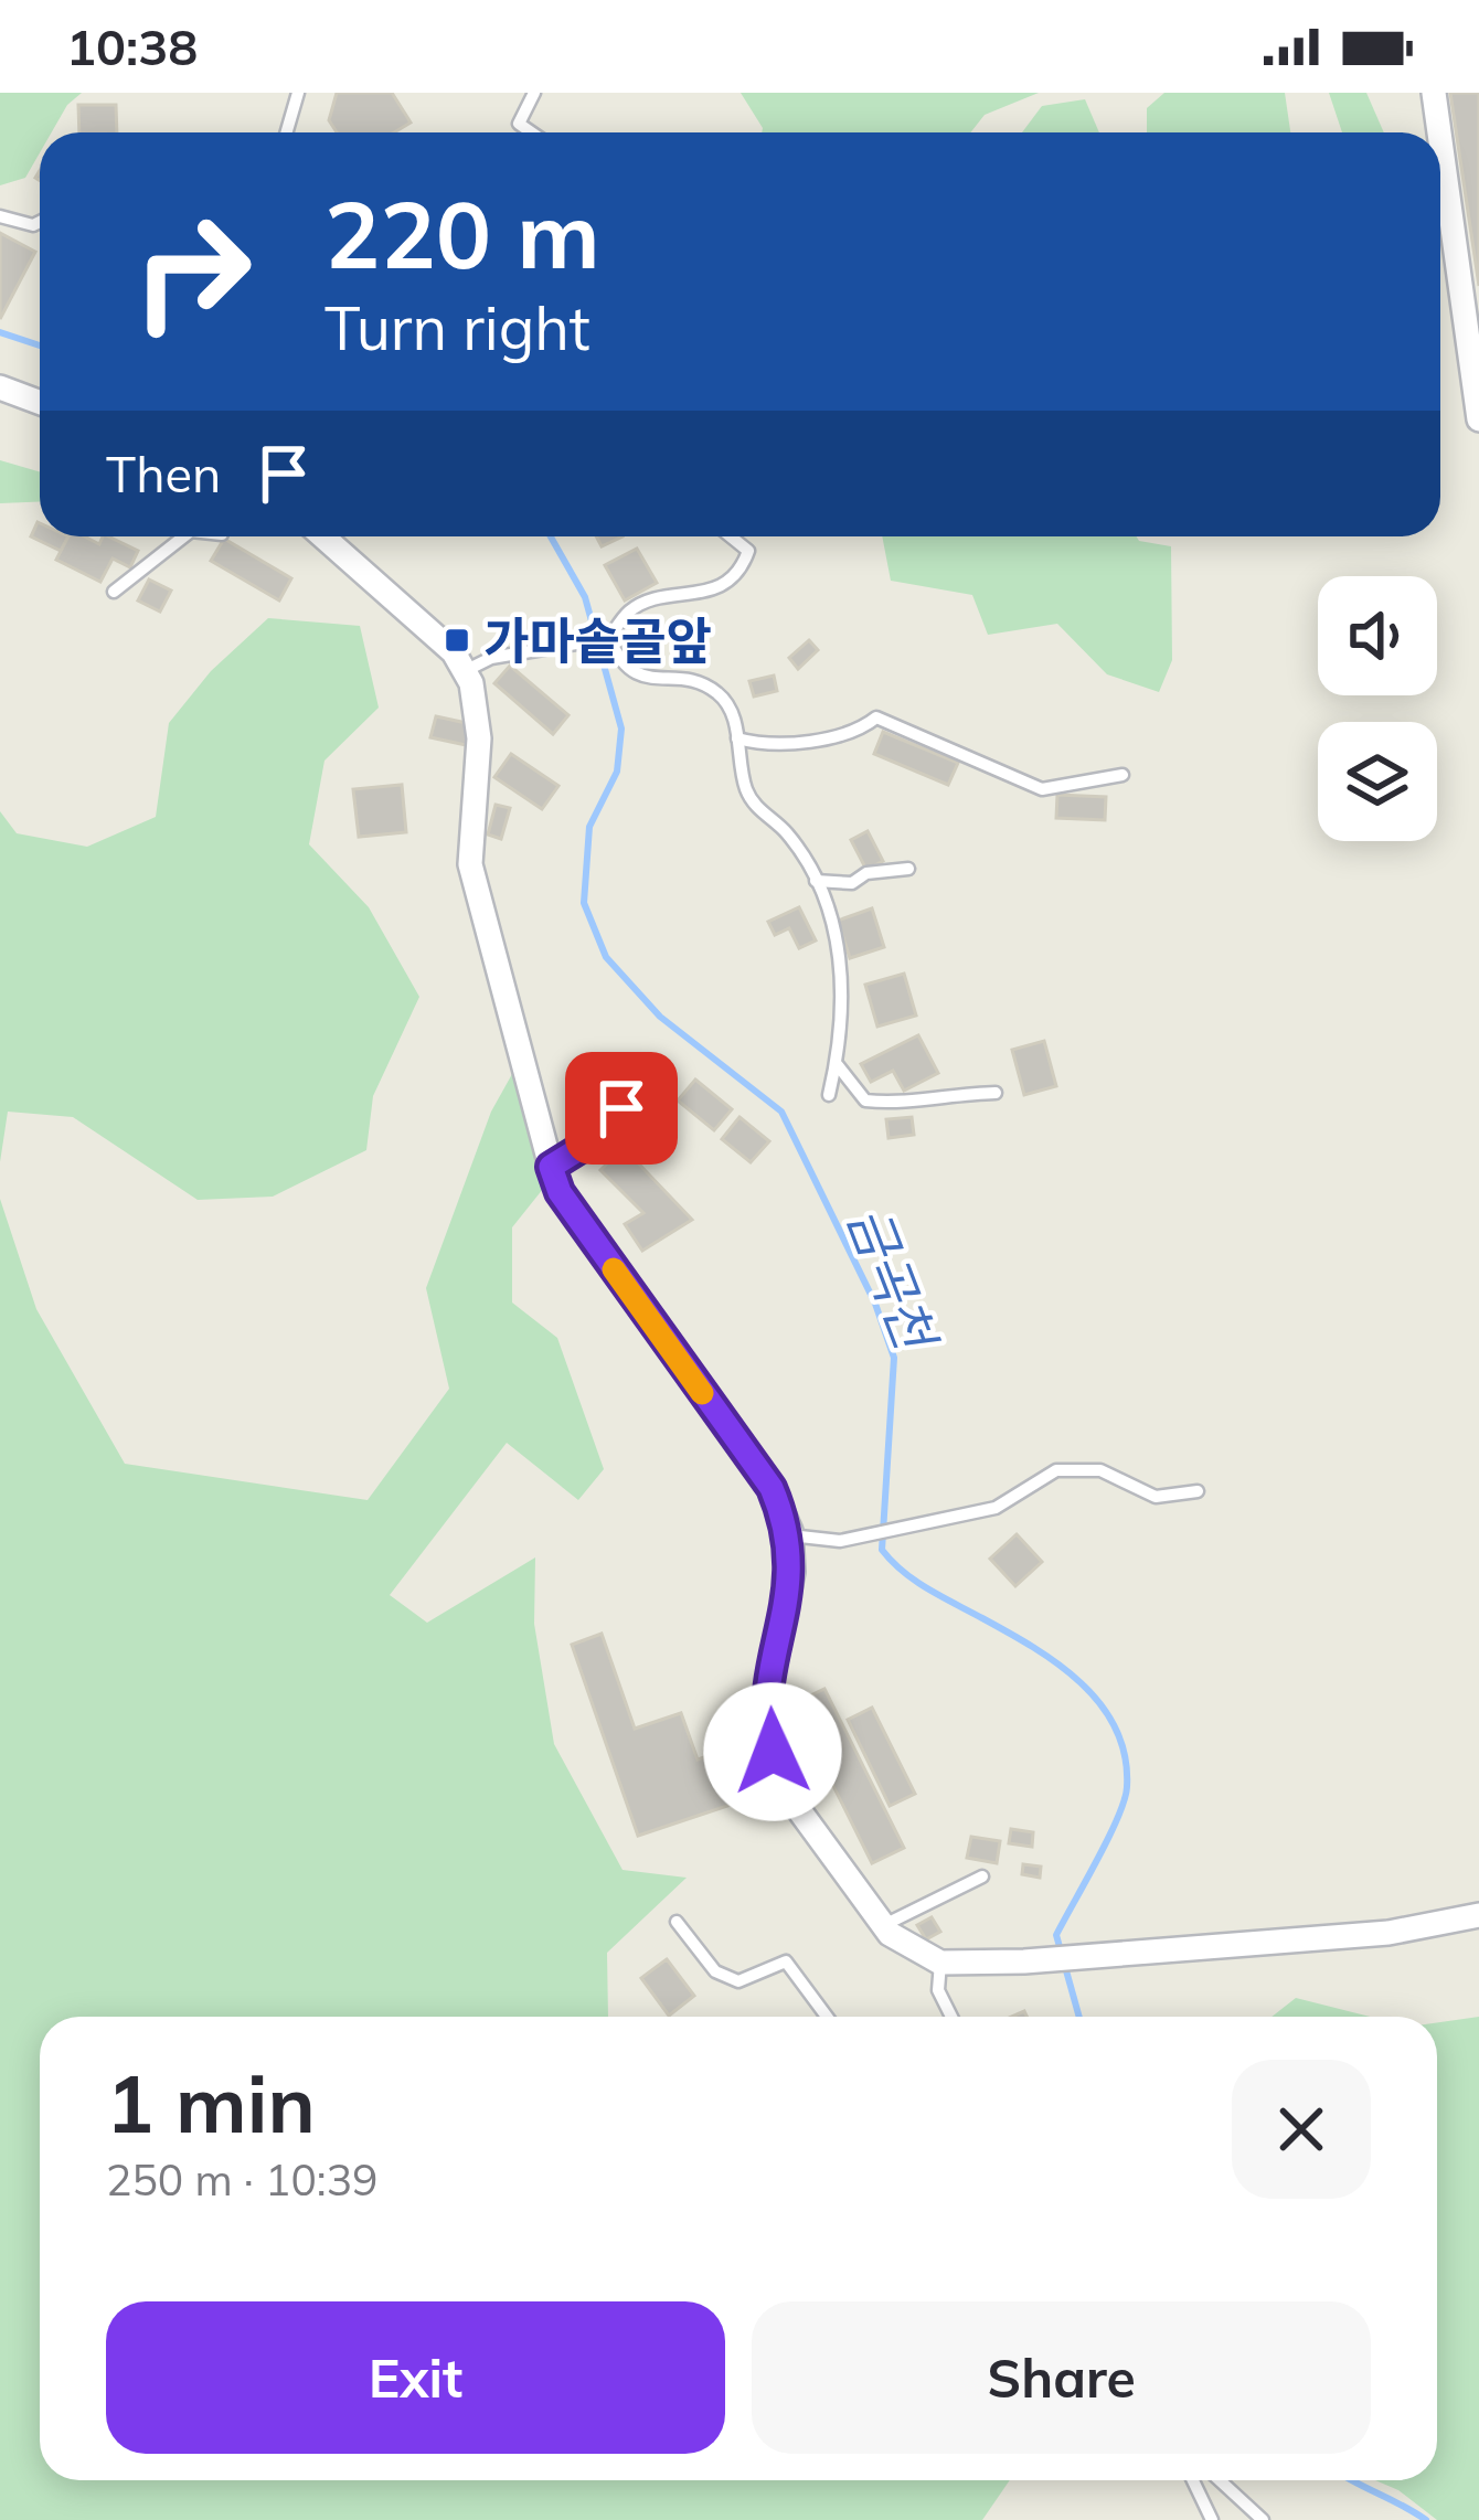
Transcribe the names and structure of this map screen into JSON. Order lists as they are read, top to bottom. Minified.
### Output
{"water":["금곡천"],"places":{"transit":["가마솥골앞"]},"page":{"status":"10:38","turn":["220 m","Turn right"],"then":"Then","heading":["1 min","250 m · 10:39"],"buttons":["Exit","Share"]}}
